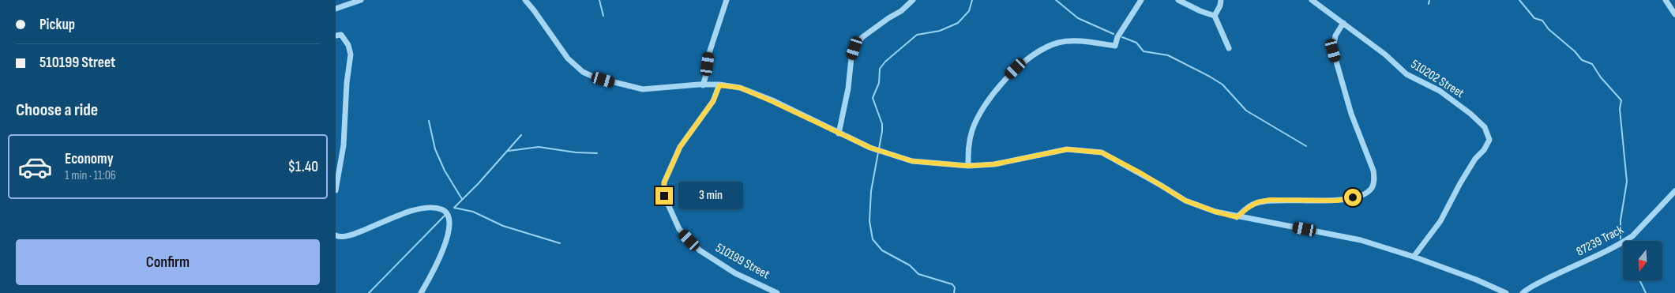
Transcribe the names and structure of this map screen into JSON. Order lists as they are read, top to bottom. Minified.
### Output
{"streets":{"street":["510202 Street","87239 Track","510199 Street"]},"north":"bottom","page":{"banner":["Pickup","510199 Street"],"heading":"Choose a ride","list":[{"name":"Economy","note":"1 min · 11:06","value":"$1.40"}],"bubble":"3 min","buttons":"Confirm"}}
